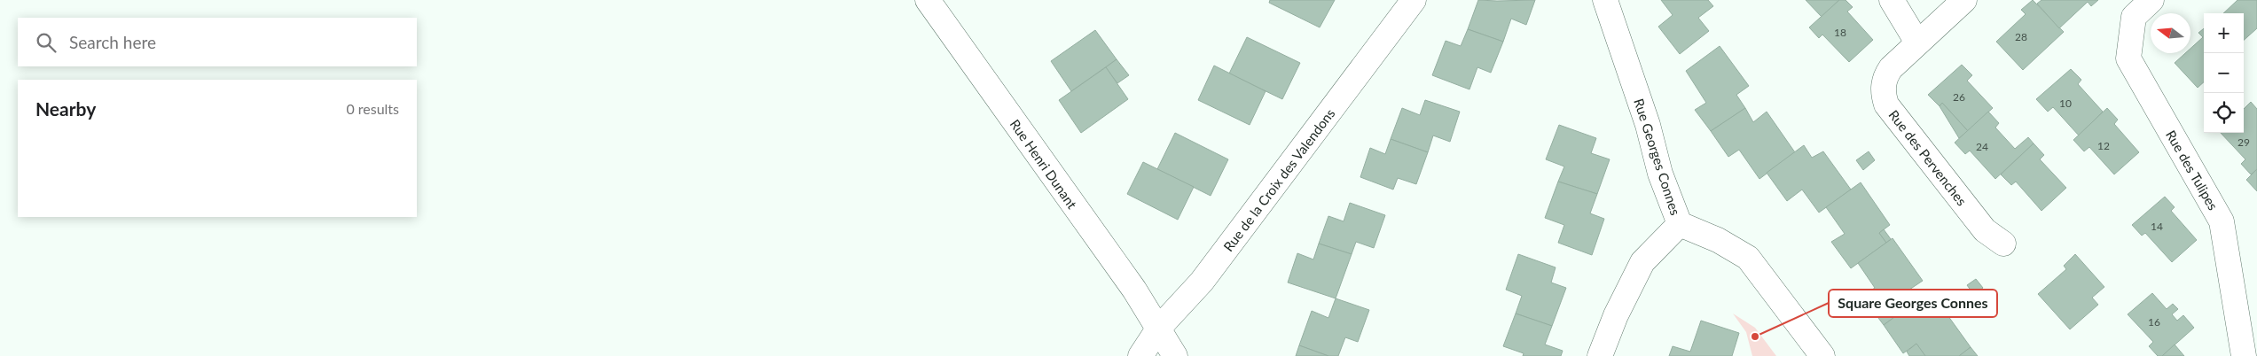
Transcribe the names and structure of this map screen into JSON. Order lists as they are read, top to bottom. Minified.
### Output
{"streets":{"street":["Rue Georges Connes","Rue des Pervenches","Rue Henri Dunant","Rue des Tulipes","Rue de la Croix des Valendons"]},"crossings":[["Rue Henri Dunant","Rue de la Croix des Valendons"]],"places":["Square Georges Connes"],"house_numbers":["18","28","26","10","29","12","24","14","16"],"north":"left","page":{"map_buttons":["+","−"],"search":"Search here","heading":["Nearby","0 results"]}}
